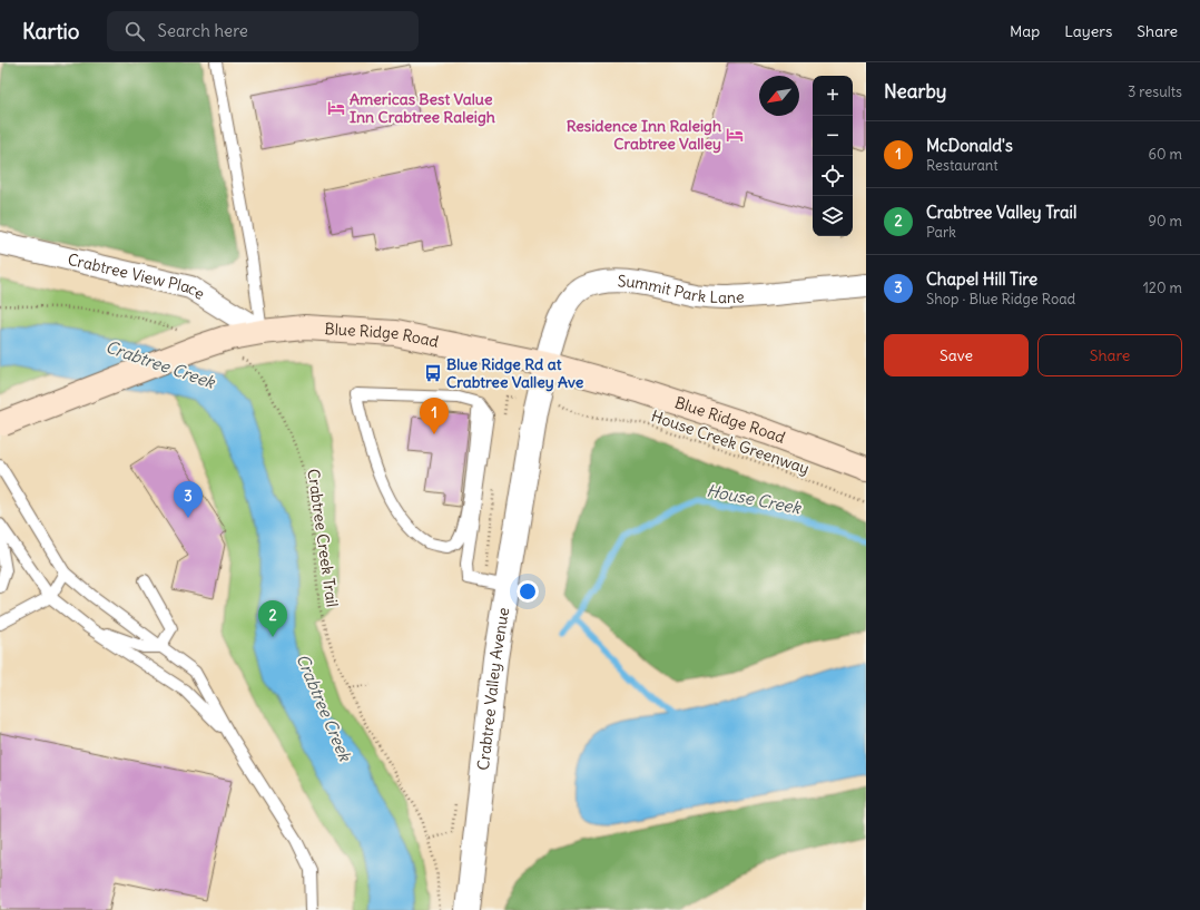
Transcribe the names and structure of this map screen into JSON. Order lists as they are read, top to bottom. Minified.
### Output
{"streets":{"main road":["Blue Ridge Road"],"street":["Crabtree View Place","Summit Park Lane","Crabtree Valley Avenue"],"path":["House Creek Greenway","Crabtree Creek Trail"]},"crossings":[["Crabtree View Place","Blue Ridge Road"],["Summit Park Lane","Blue Ridge Road"],["Summit Park Lane","Crabtree Valley Avenue"],["Blue Ridge Road","Crabtree Valley Avenue"]],"water":["Crabtree Creek","House Creek"],"places":{"hotel":["Americas Best Value Inn Crabtree Raleigh","Residence Inn Raleigh Crabtree Valley"],"bus stop":["Blue Ridge Rd at Crabtree Valley Ave"]},"north":"bottom left","page":{"header":"Kartio","search":"Search here","nav":["Map","Layers","Share"],"heading":["Nearby","3 results"],"map_buttons":["+","−"],"list":[{"mark":"1","name":"McDonald's","note":"Restaurant","value":"60 m"},{"mark":"2","name":"Crabtree Valley Trail","note":"Park","value":"90 m"},{"mark":"3","name":"Chapel Hill Tire","note":"Shop · Blue Ridge Road","value":"120 m"}],"buttons":["Save","Share"],"pins":["1","3","2"]}}
